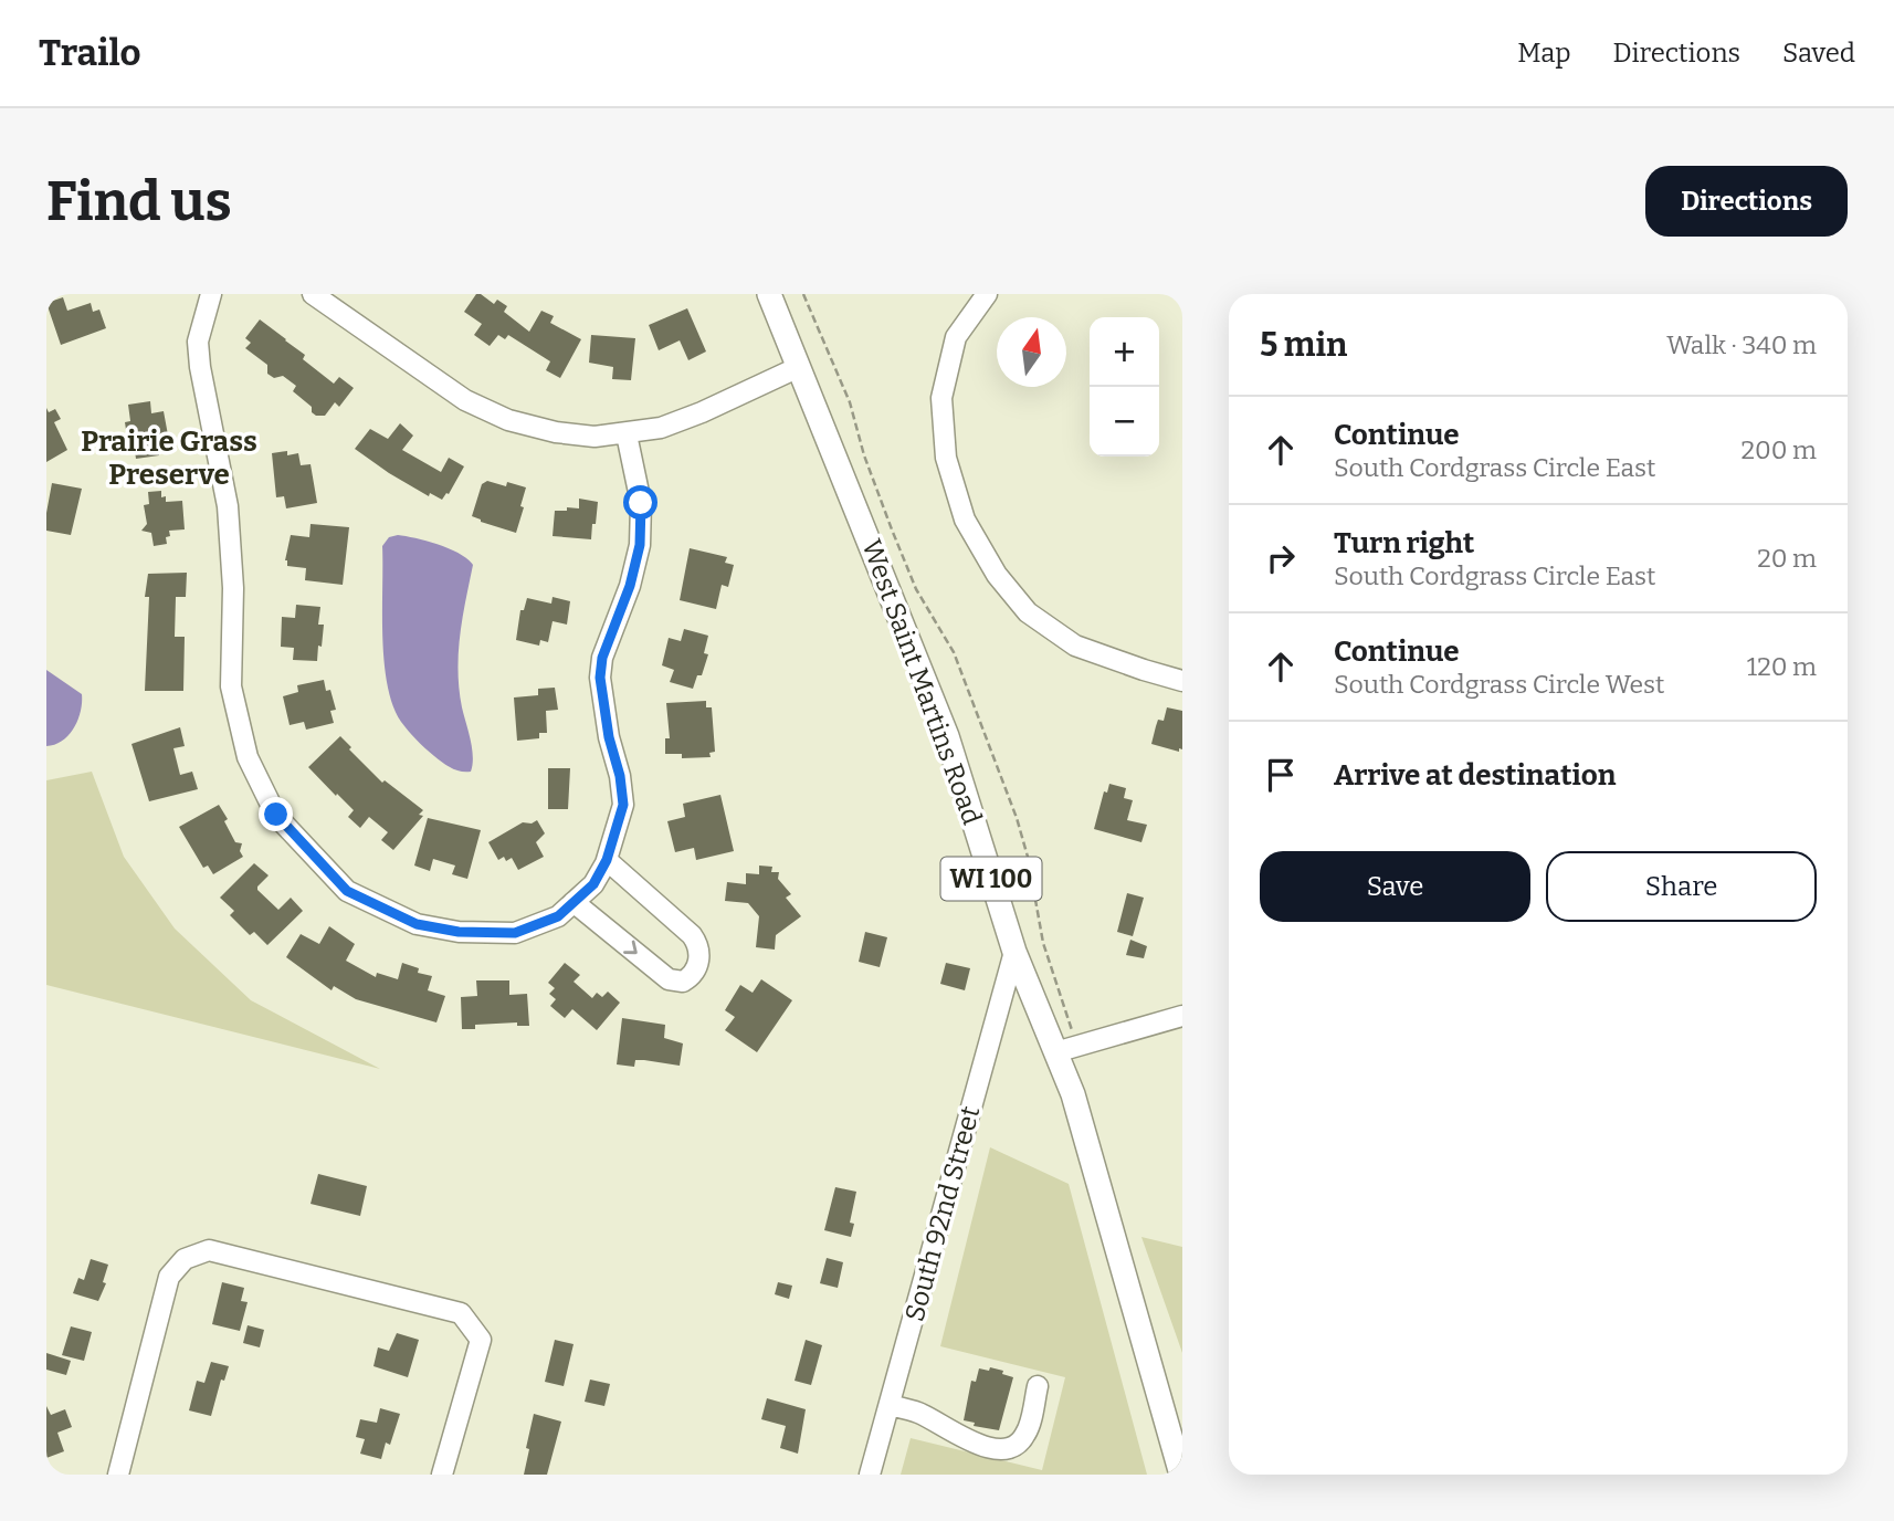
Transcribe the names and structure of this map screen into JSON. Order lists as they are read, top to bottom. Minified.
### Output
{"streets":{"main road":["West Saint Martins Road","WI 100"],"street":["South 92nd Street"]},"crossings":[["West Saint Martins Road","South 92nd Street"]],"districts":["Prairie Grass Preserve"],"north":"top","page":{"header":"Trailo","nav":["Map","Directions","Saved"],"buttons":["Directions",["Save","Share"]],"title":"Find us","heading":["5 min","Walk · 340 m"],"map_buttons":["+","−"],"list":[["Continue","South Cordgrass Circle East","200 m"],["Turn right","South Cordgrass Circle East","20 m"],["Continue","South Cordgrass Circle West","120 m"],"Arrive at destination"]}}
